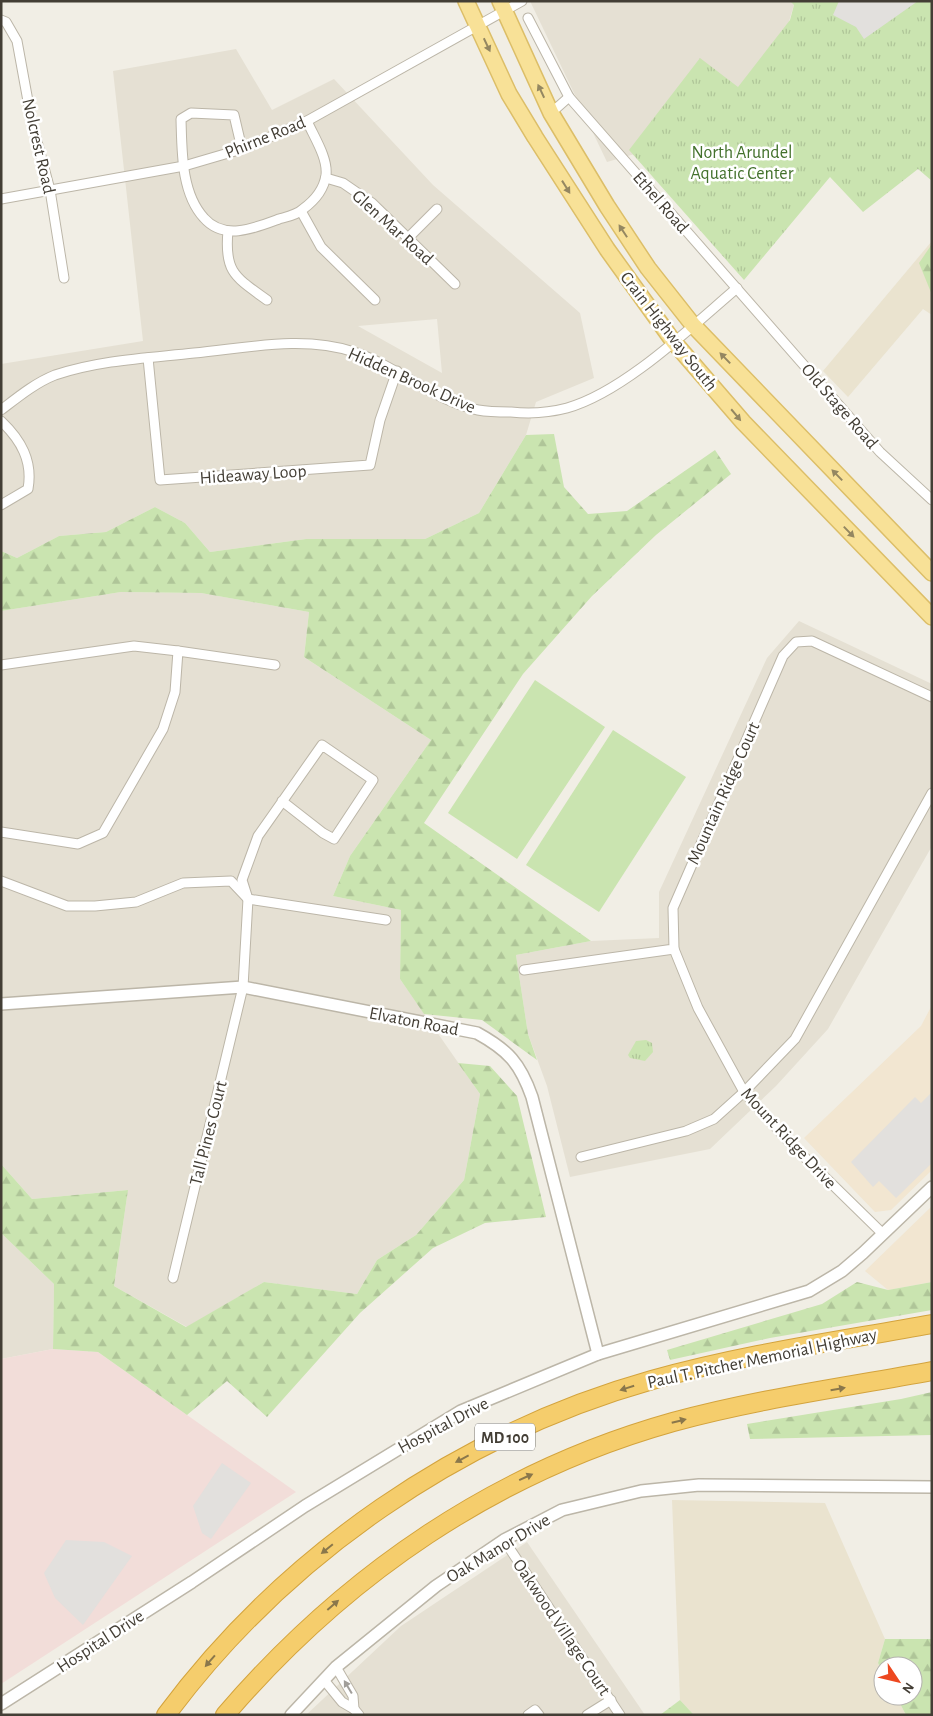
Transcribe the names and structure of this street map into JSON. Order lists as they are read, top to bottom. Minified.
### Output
{"streets":{"highway":["Paul T. Pitcher Memorial Highway","MD 100"],"main road":["Crain Highway South"],"street":["Phirne Road","Nolcrest Road","Ethel Road","Glen Mar Road","Hidden Brook Drive","Old Stage Road","Hideaway Loop","Mountain Ridge Court","Elvaton Road","Tall Pines Court","Mount Ridge Drive","Hospital Drive","Oak Manor Drive","Oakwood Village Court"]},"crossings":[["Phirne Road","Nolcrest Road"],["Phirne Road","Crain Highway South"],["Ethel Road","Hidden Brook Drive"],["Ethel Road","Old Stage Road"],["Crain Highway South","Hidden Brook Drive"],["Hidden Brook Drive","Hideaway Loop"],["Mountain Ridge Court","Mount Ridge Drive"],["Elvaton Road","Tall Pines Court"],["Elvaton Road","Hospital Drive"],["Mount Ridge Drive","Hospital Drive"],["Oak Manor Drive","Oakwood Village Court"]],"parks":["North Arundel Aquatic Center"],"north":"bottom right"}
